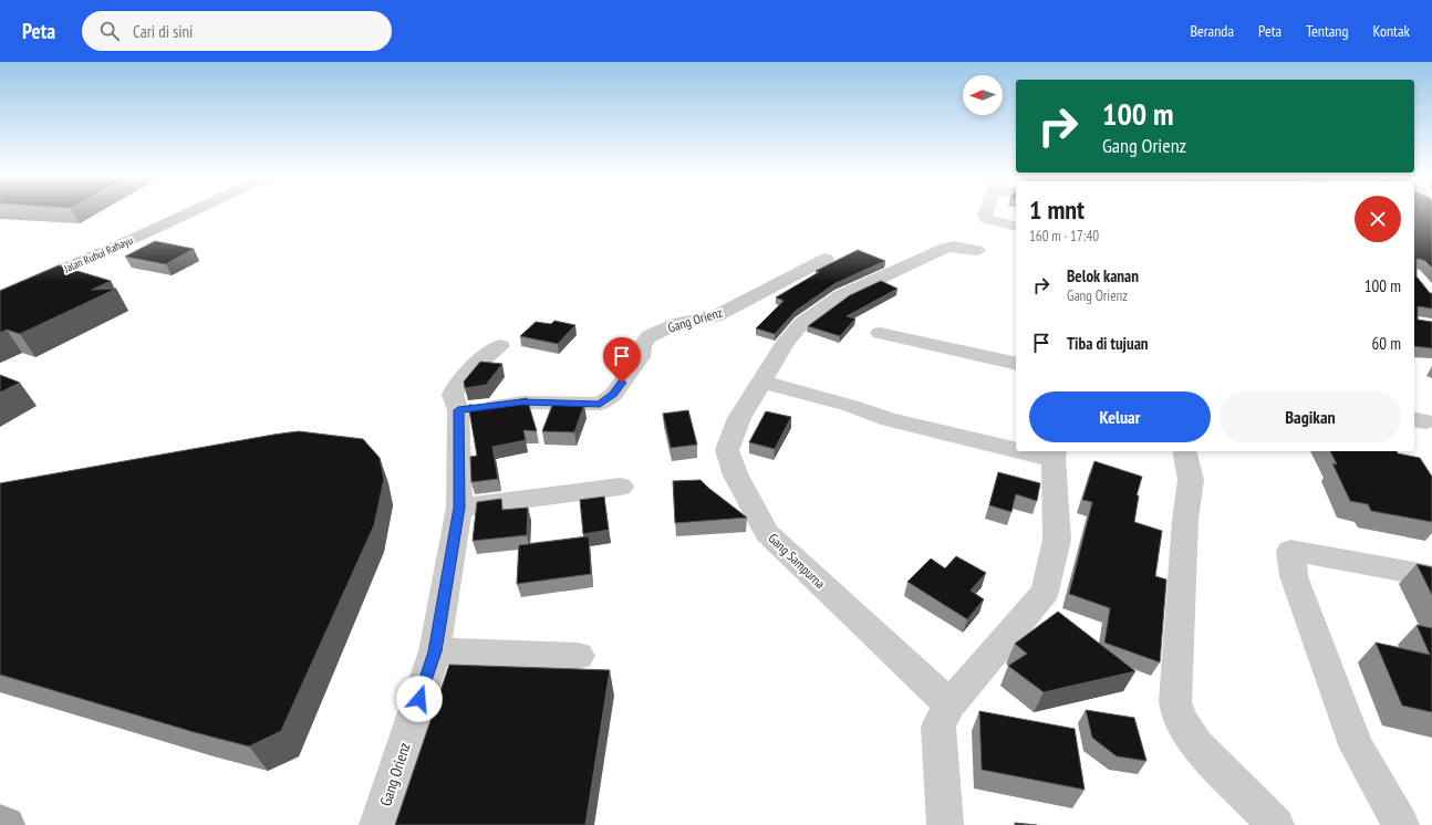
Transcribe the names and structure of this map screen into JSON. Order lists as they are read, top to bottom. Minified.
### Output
{"streets":{"main road":["Jalan Ruhui Rahayu"],"street":["Gang Orienz","Gang Sampurna"]},"north":"left","page":{"header":"Peta","search":"Cari di sini","nav":["Beranda","Peta","Tentang","Kontak"],"turn":["100 m","Gang Orienz"],"heading":["1 mnt","160 m · 17:40"],"list":[{"name":"Belok kanan","note":"Gang Orienz","value":"100 m"},{"name":"Tiba di tujuan","value":"60 m"}],"buttons":["Keluar","Bagikan"]}}
